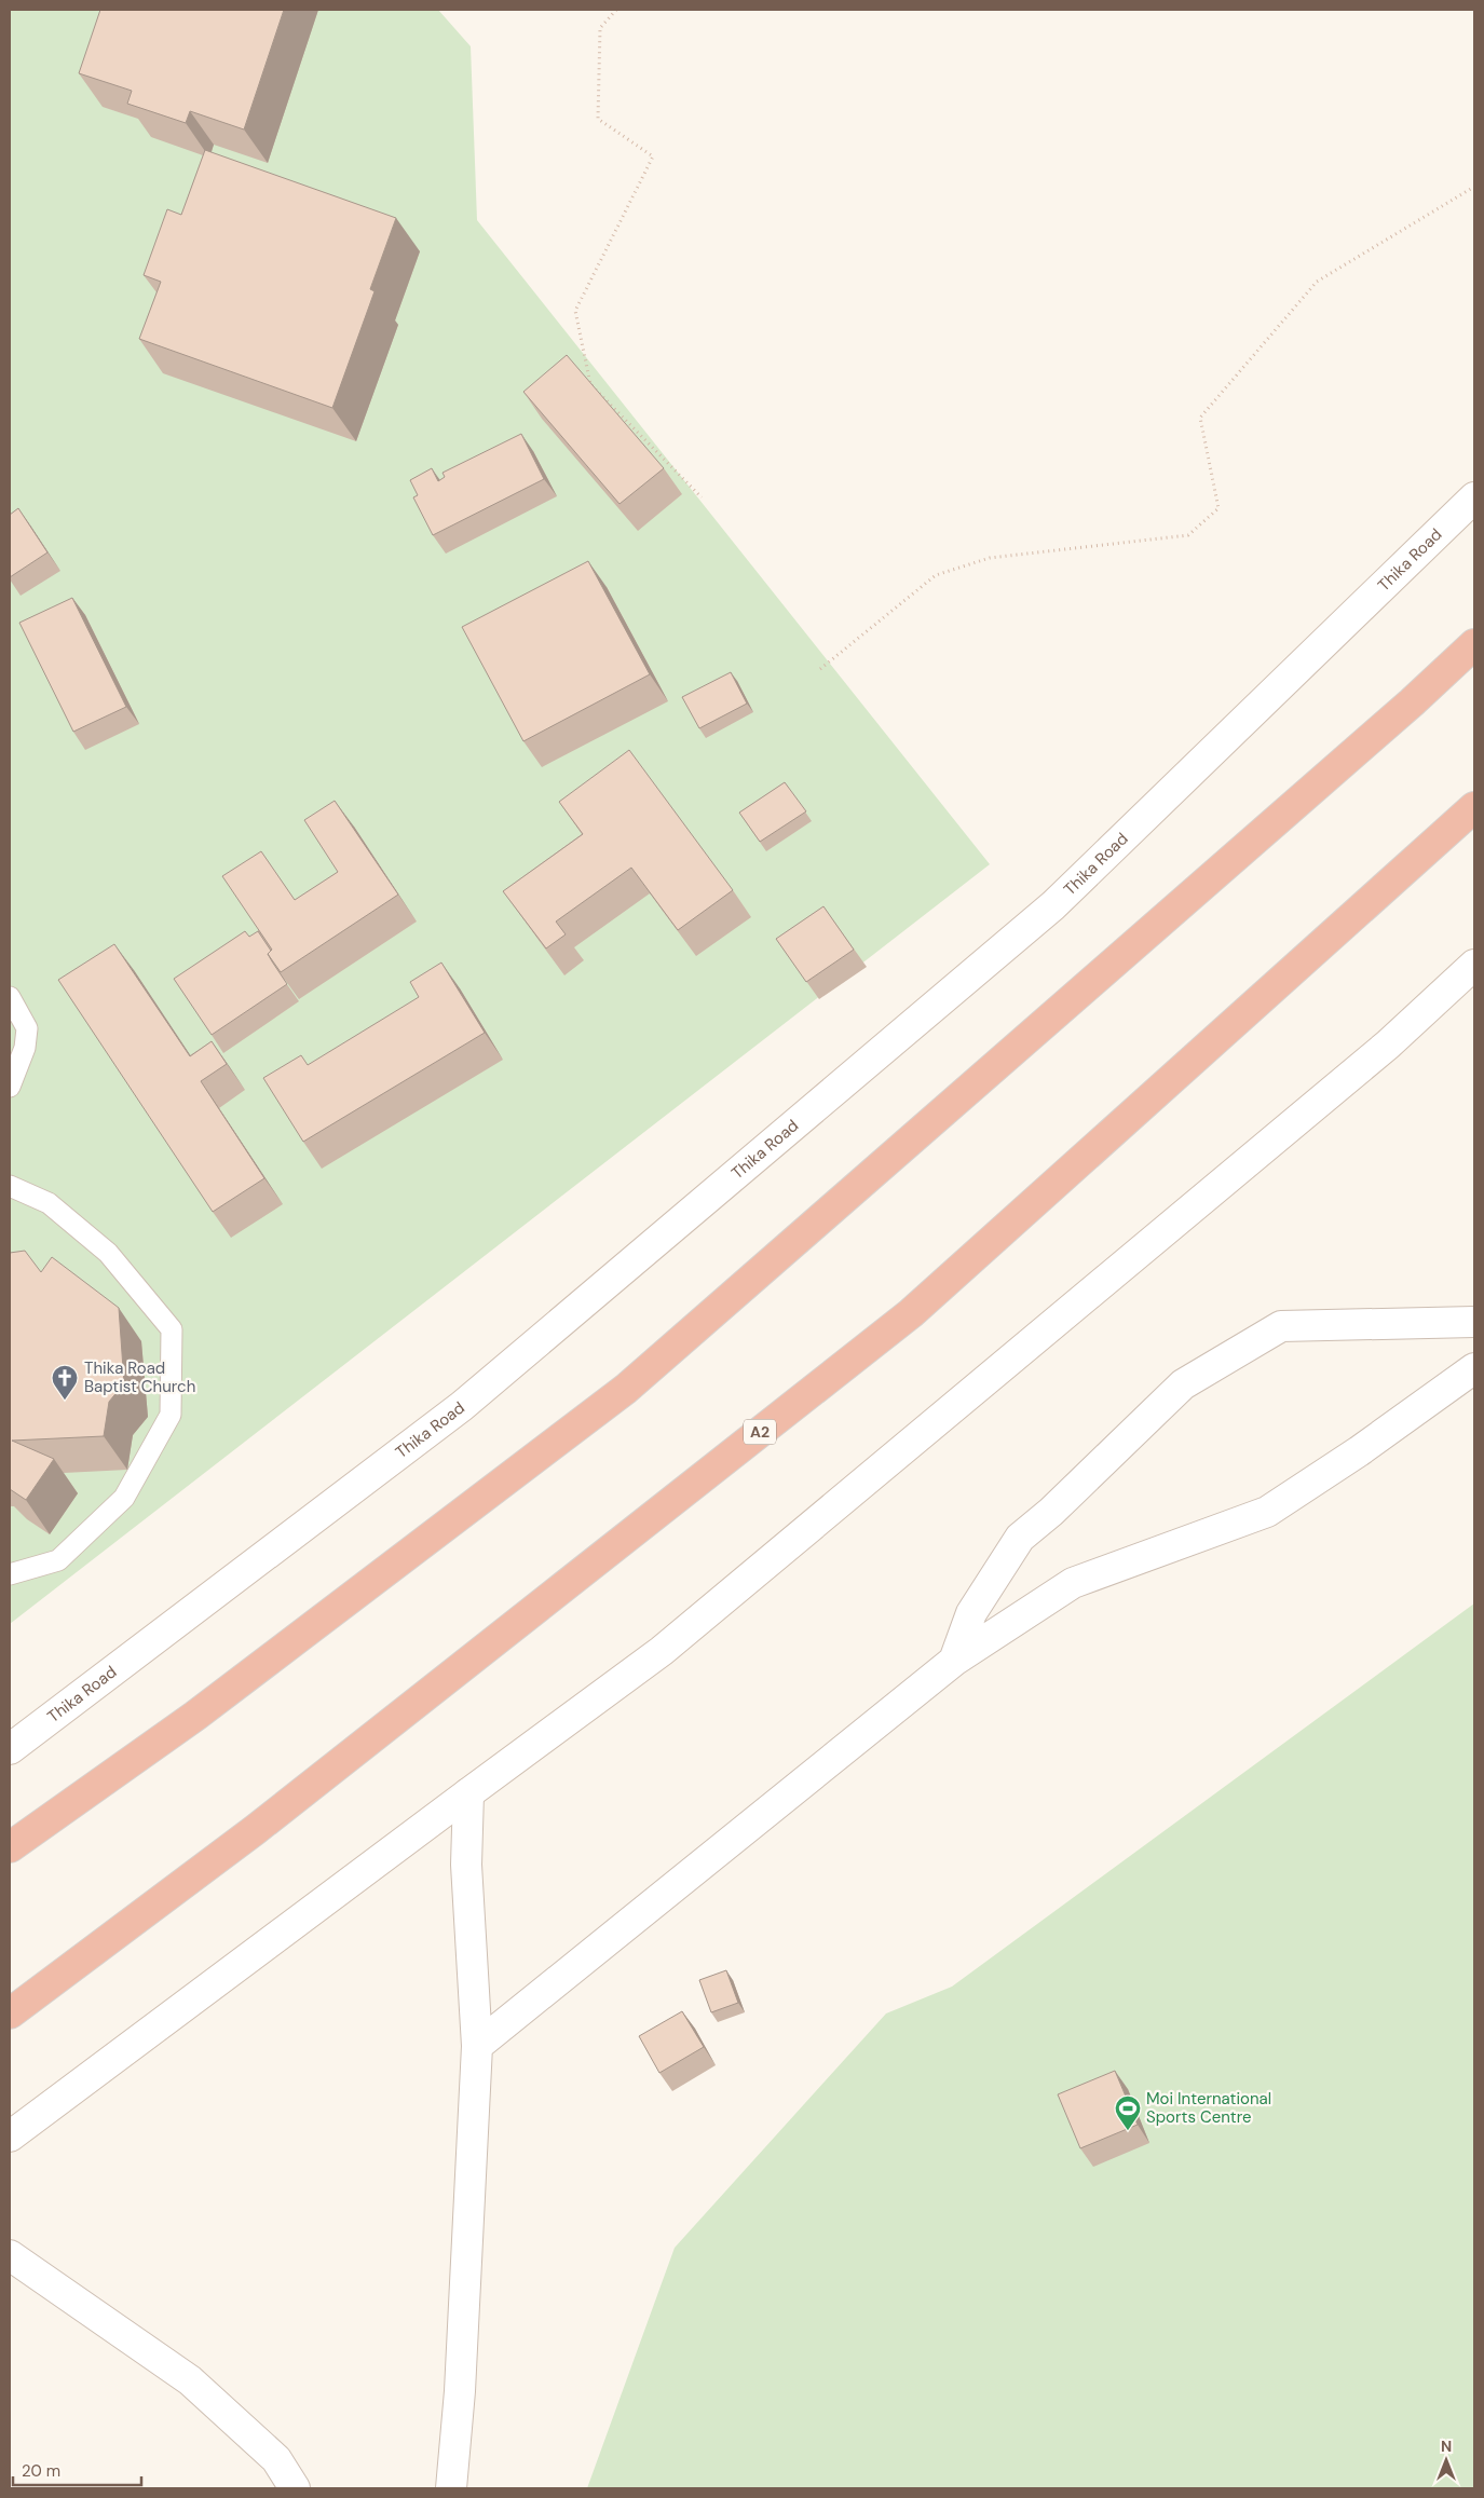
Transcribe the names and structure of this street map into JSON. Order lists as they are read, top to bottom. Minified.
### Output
{"streets":{"highway":["A2"],"main road":["Thika Road"]},"places":{"church":["Thika Road Baptist Church"],"sports":["Moi International Sports Centre"]},"scale_bar":"20 m","north":"top"}
